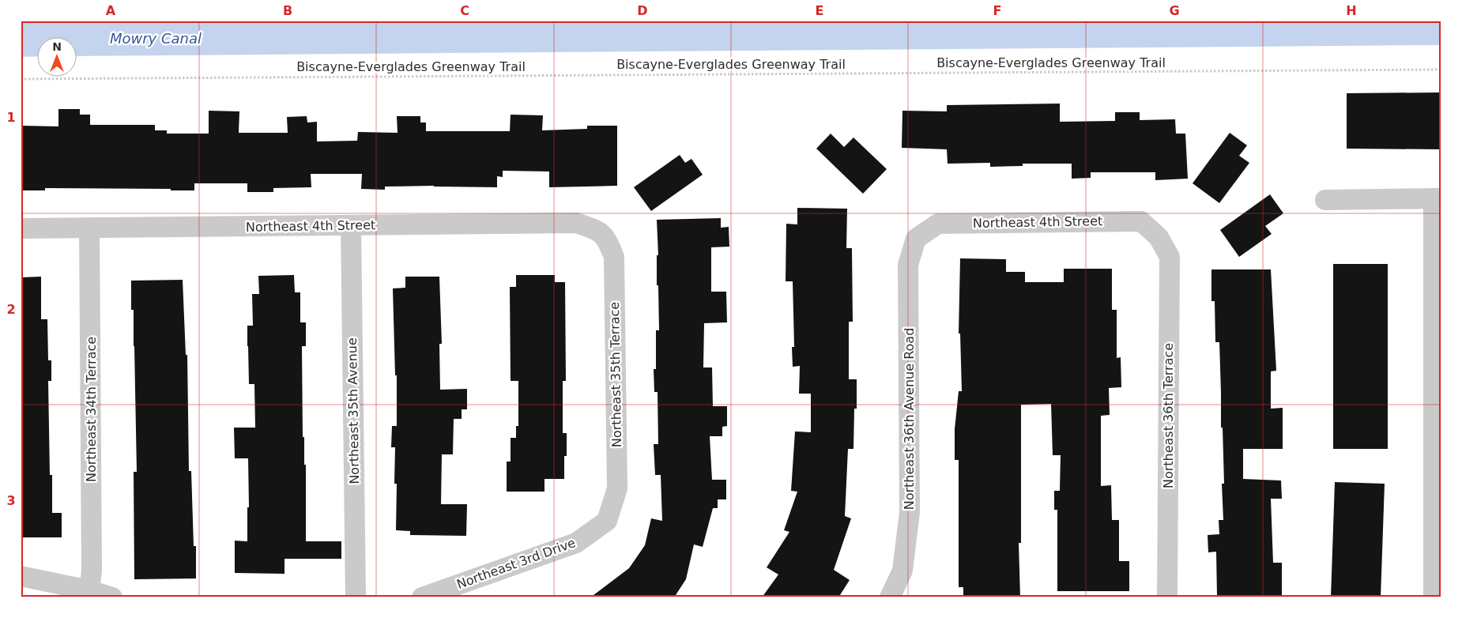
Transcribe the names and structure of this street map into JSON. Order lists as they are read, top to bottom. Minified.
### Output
{"streets":{"street":["Northeast 4th Street","Northeast 35th Terrace","Northeast 34th Terrace","Northeast 35th Avenue","Northeast 36th Terrace","Northeast 36th Avenue Road","Northeast 3rd Drive"],"path":["Biscayne-Everglades Greenway Trail"]},"crossings":[["Northeast 4th Street","Northeast 35th Terrace"],["Northeast 4th Street","Northeast 34th Terrace"],["Northeast 4th Street","Northeast 35th Avenue"],["Northeast 4th Street","Northeast 36th Terrace"],["Northeast 4th Street","Northeast 36th Avenue Road"],["Northeast 35th Terrace","Northeast 3rd Drive"]],"water":["Mowry Canal"],"north":"top","grid":{"columns":["A","B","C","D","E","F","G","H"],"rows":["1","2","3"]}}
